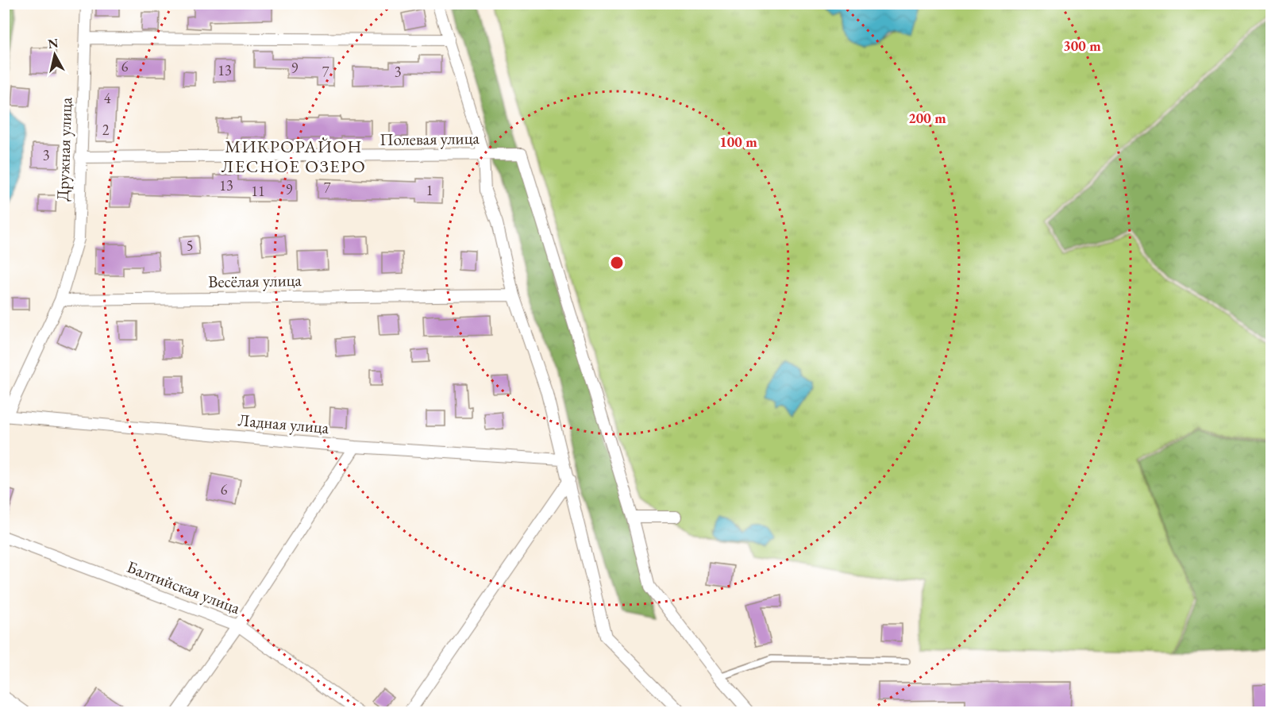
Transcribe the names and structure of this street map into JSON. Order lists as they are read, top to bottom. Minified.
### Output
{"streets":{"street":["Полевая улица","Дружная улица","Весёлая улица","Ладная улица","Балтийская улица"]},"crossings":[["Полевая улица","Дружная улица"],["Дружная улица","Весёлая улица"]],"districts":["МИКРОРАЙОН ЛЕСНОЕ ОЗЕРО"],"house_numbers":["6","9","13","7","3","4","2","3","13","7","9","1","11","5","6"],"north":"top","rings":["300 m","200 m","100 m"]}
